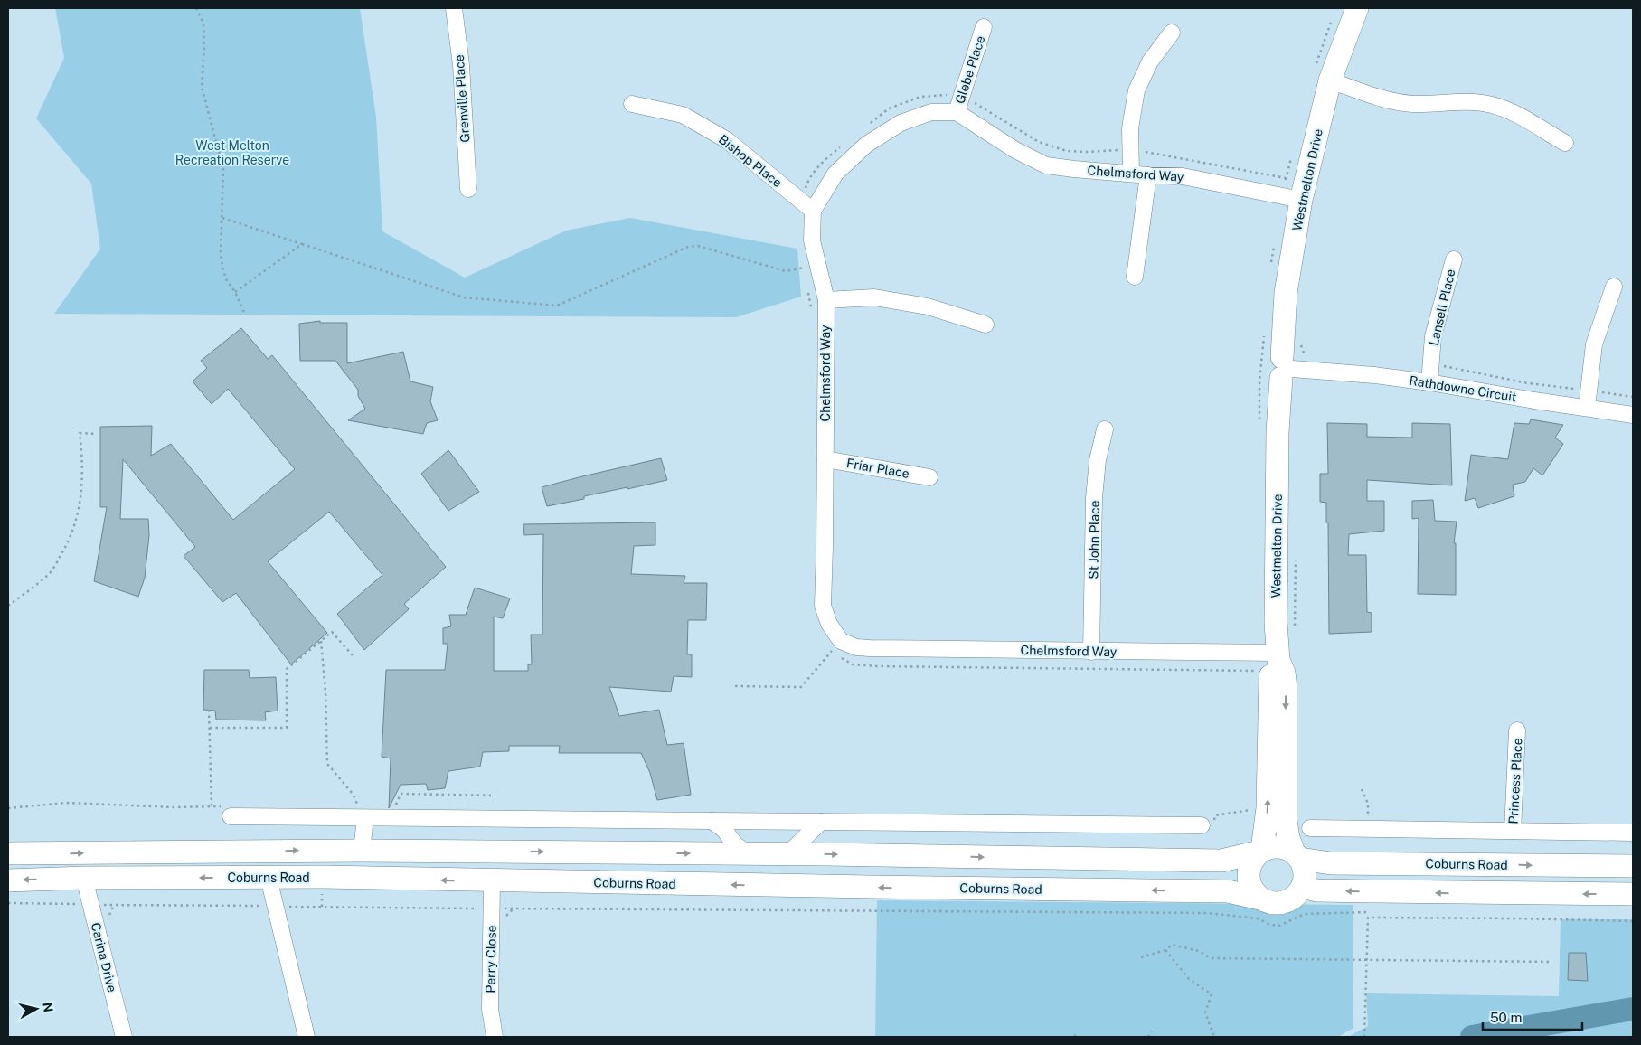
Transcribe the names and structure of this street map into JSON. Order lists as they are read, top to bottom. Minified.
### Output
{"streets":{"street":["Glebe Place","Grenville Place","Bishop Place","Chelmsford Way","Westmelton Drive","Lansell Place","Rathdowne Circuit","Friar Place","St John Place","Princess Place","Coburns Road","Carina Drive","Perry Close"]},"crossings":[["Glebe Place","Chelmsford Way"],["Bishop Place","Chelmsford Way"],["Chelmsford Way","Westmelton Drive"],["Chelmsford Way","Friar Place"],["Chelmsford Way","St John Place"],["Westmelton Drive","Rathdowne Circuit"],["Westmelton Drive","Coburns Road"],["Lansell Place","Rathdowne Circuit"],["Coburns Road","Carina Drive"],["Coburns Road","Perry Close"]],"parks":["West Melton Recreation Reserve"],"scale_bar":"50 m","north":"right"}
